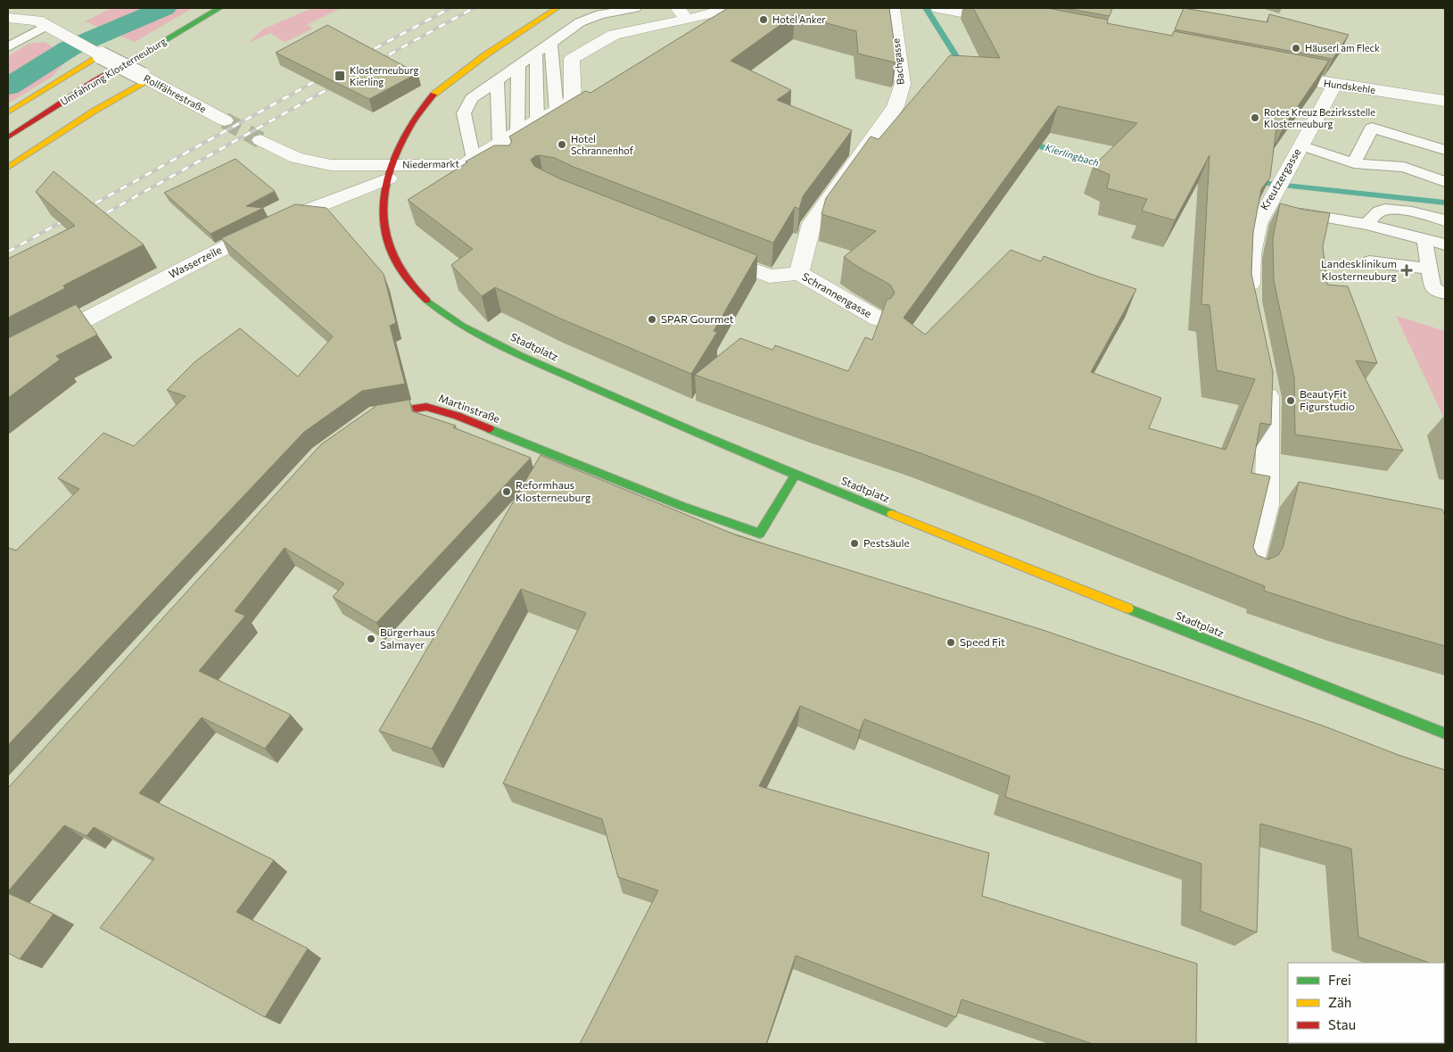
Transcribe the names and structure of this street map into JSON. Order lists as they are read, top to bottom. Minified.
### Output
{"streets":{"street":["Bachgasse","Umfahrung Klosterneuburg","Hundskehle","Rollfährestraße","Niedermarkt","Kreutzergasse","Wasserzeile","Schrannengasse","Stadtplatz","Martinstraße"]},"crossings":[["Bachgasse","Schrannengasse"],["Hundskehle","Kreutzergasse"],["Niedermarkt","Wasserzeile"],["Niedermarkt","Stadtplatz"],["Wasserzeile","Stadtplatz"],["Stadtplatz","Martinstraße"]],"water":["Kierlingbach"],"places":{"other":["Hotel Anker","Häuserl am Fleck","Rotes Kreuz Bezirksstelle Klosterneuburg","Hotel Schrannenhof","SPAR Gourmet","BeautyFit Figurstudio","Reformhaus Klosterneuburg","Pestsäule","Bürgerhaus Salmayer","Speed Fit"],"transit":["Klosterneuburg Kierling"],"health":["Landesklinikum Klosterneuburg"]},"legend":["Frei","Zäh","Stau"]}
